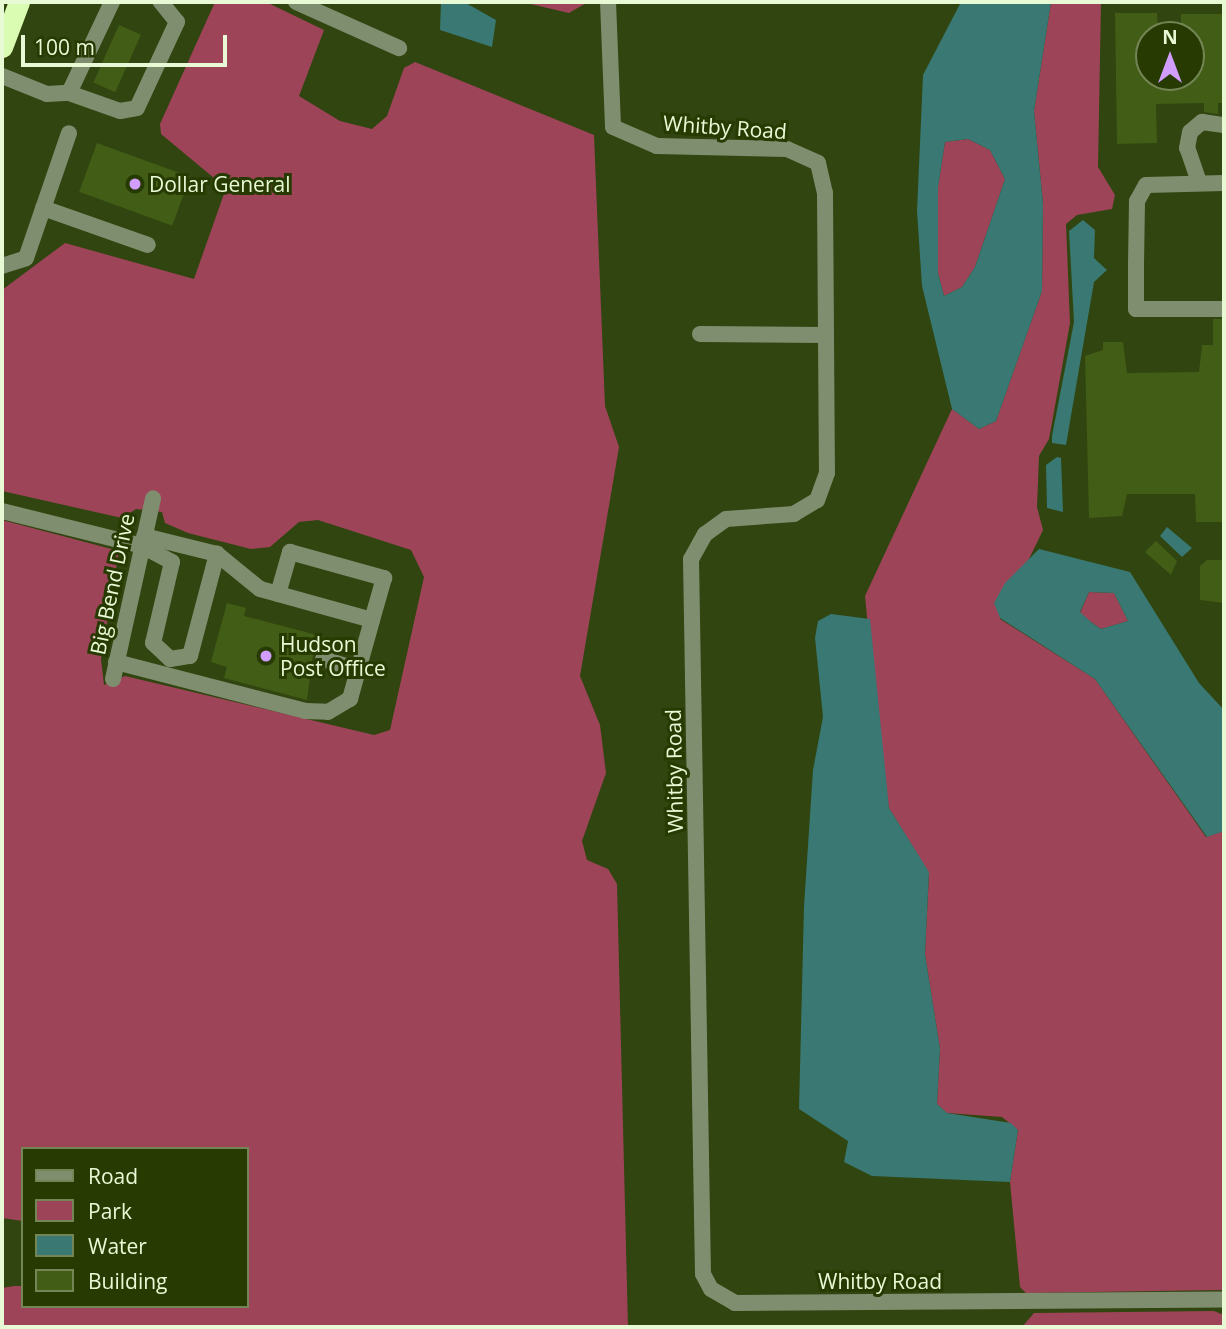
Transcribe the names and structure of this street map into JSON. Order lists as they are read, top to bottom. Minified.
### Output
{"streets":{"street":["Whitby Road","Big Bend Drive"]},"places":["Dollar General","Hudson Post Office"],"legend":["Road","Park","Water","Building"],"scale_bar":"100 m","north":"top"}
